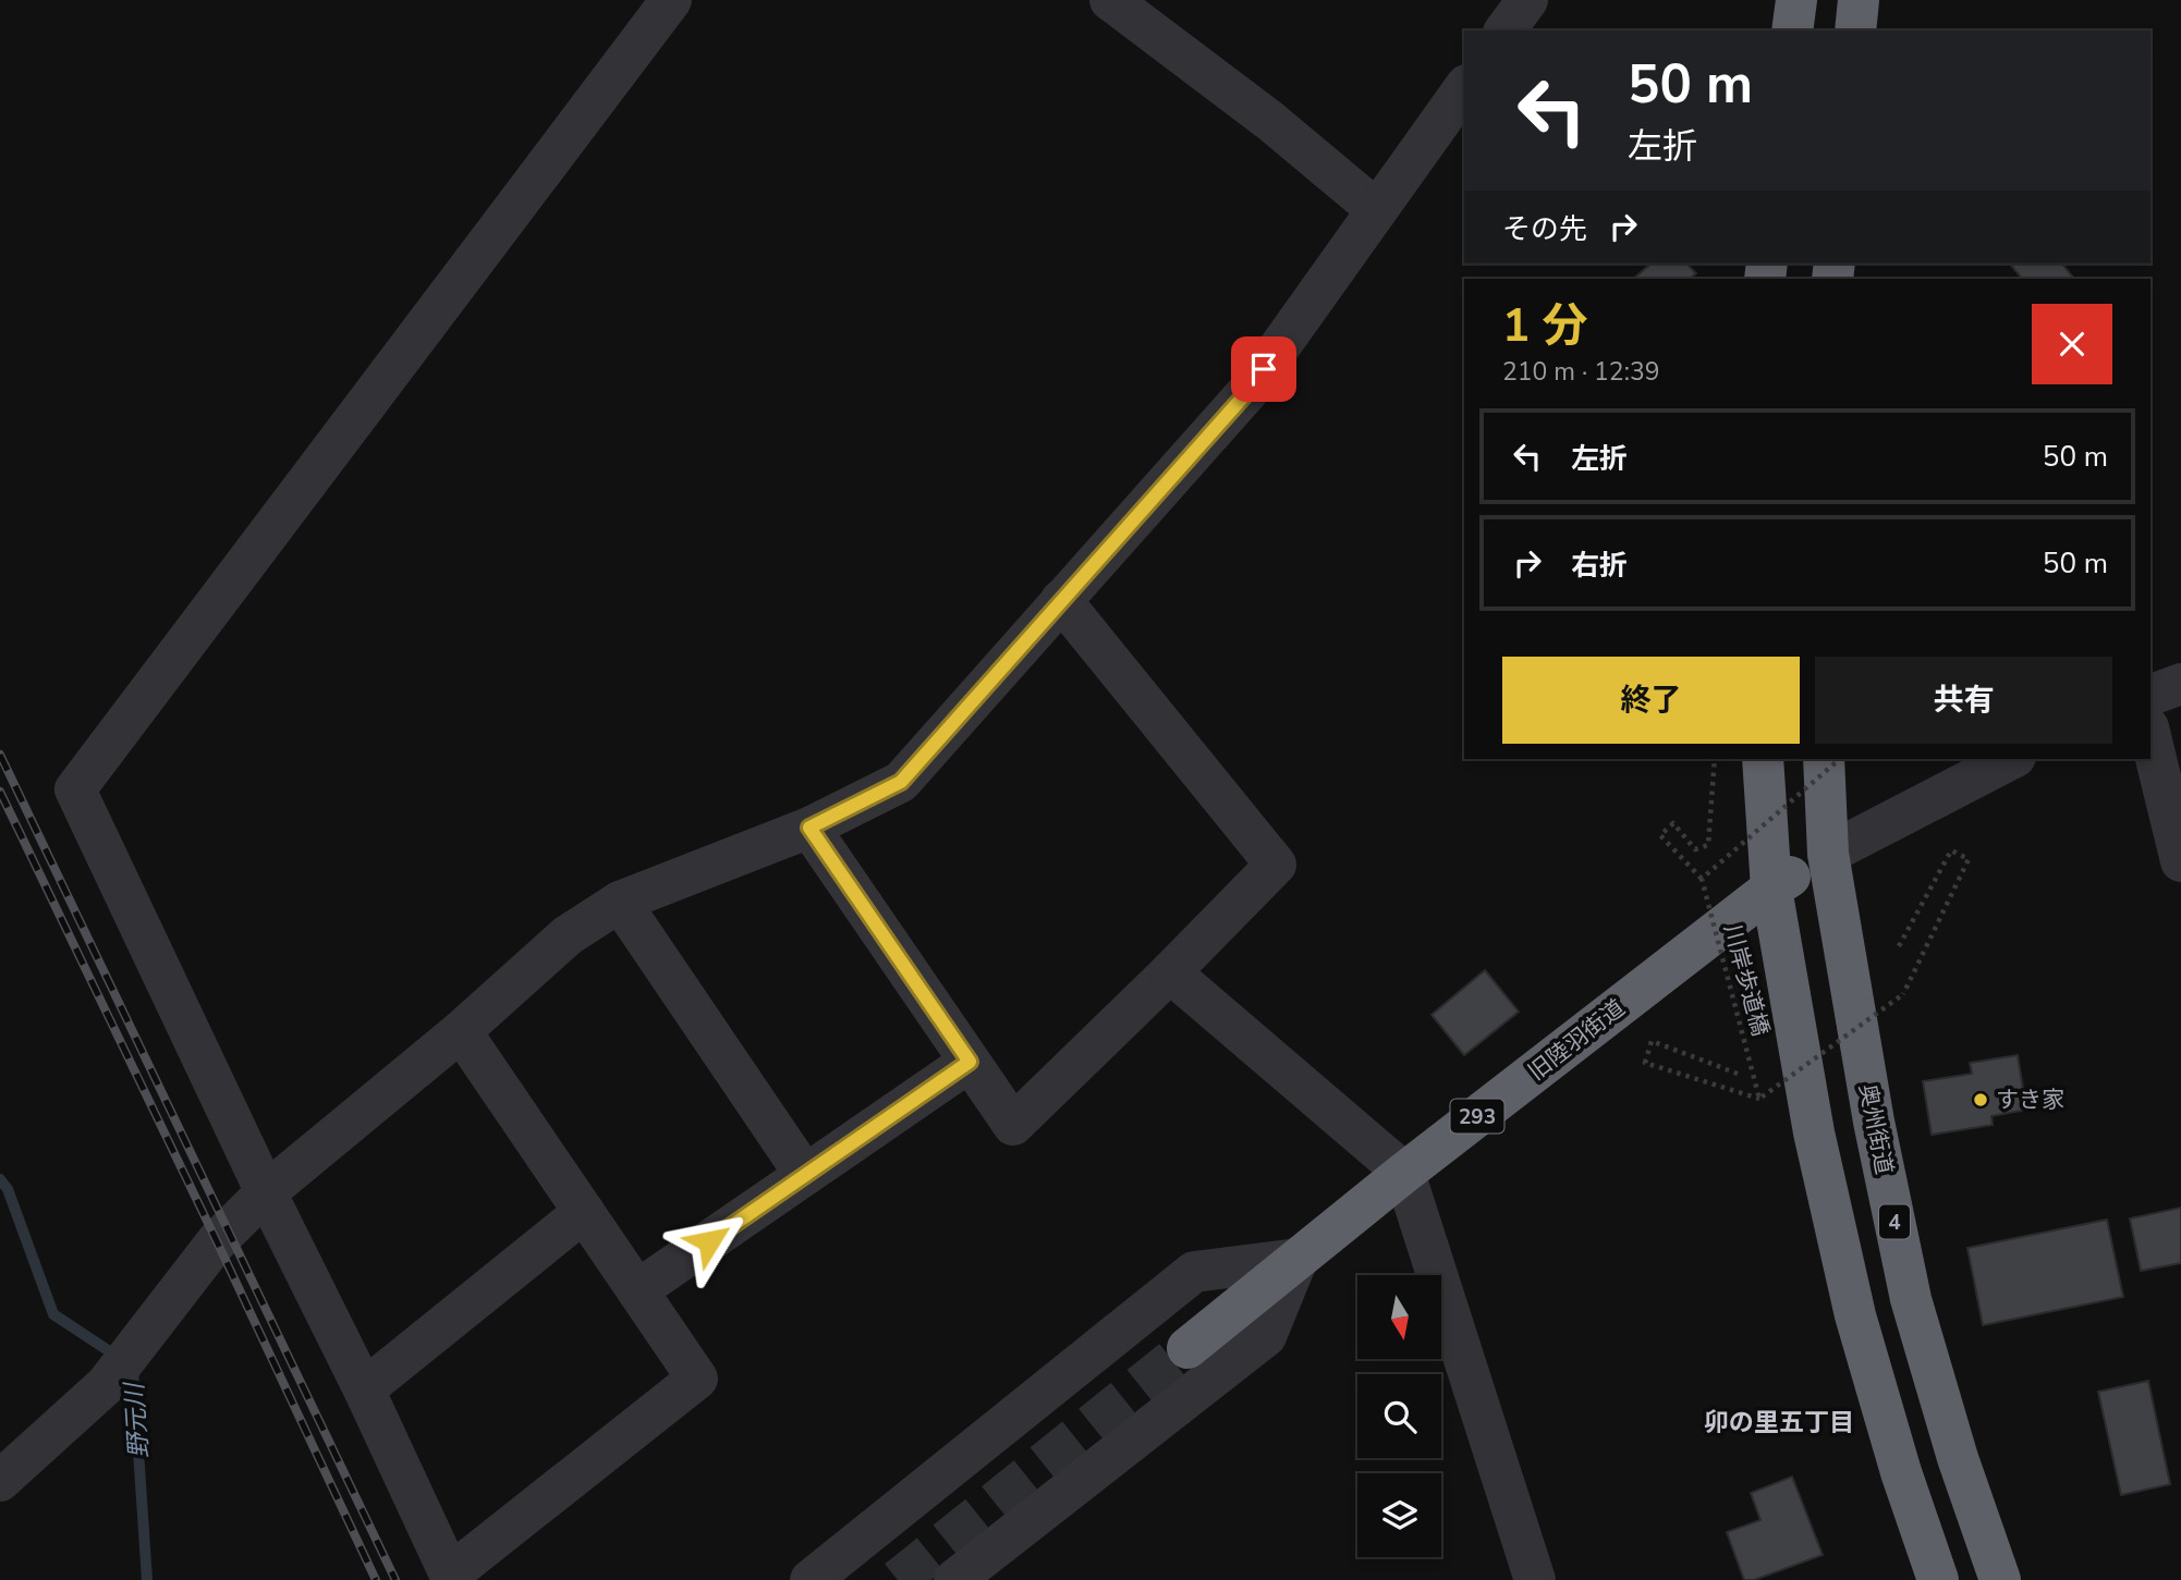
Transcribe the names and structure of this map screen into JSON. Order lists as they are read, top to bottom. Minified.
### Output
{"streets":{"highway":["旧陸羽街道","293","奥州街道","4"],"path":["川岸歩道橋"]},"crossings":[["旧陸羽街道","奥州街道"]],"districts":["卯の里五丁目"],"water":["野元川"],"places":["すき家"],"north":"bottom","page":{"turn":["50 m","左折"],"then":"その先","heading":["1 分","210 m · 12:39"],"list":[{"name":"左折","value":"50 m"},{"name":"右折","value":"50 m"}],"buttons":["終了","共有"]}}
